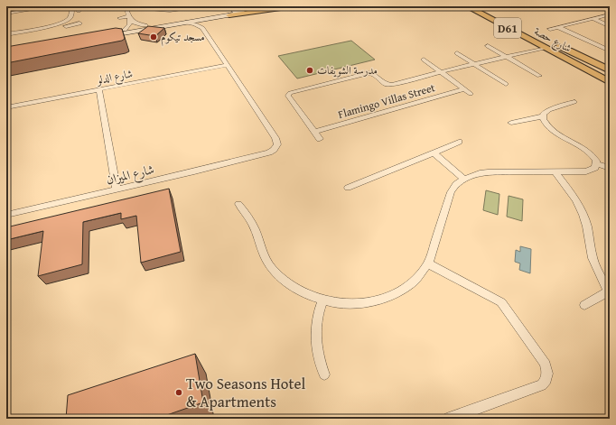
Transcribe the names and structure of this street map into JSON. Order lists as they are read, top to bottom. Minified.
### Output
{"streets":{"main road":["D61","شارع حصة"],"street":["شارع الدلو","Flamingo Villas Street","شارع الميزان"]},"crossings":[["شارع حصة","Flamingo Villas Street"],["شارع الدلو","شارع الميزان"]],"places":["مسجد تيكوم","مدرسة الشويفات","Two Seasons Hotel & Apartments"]}
